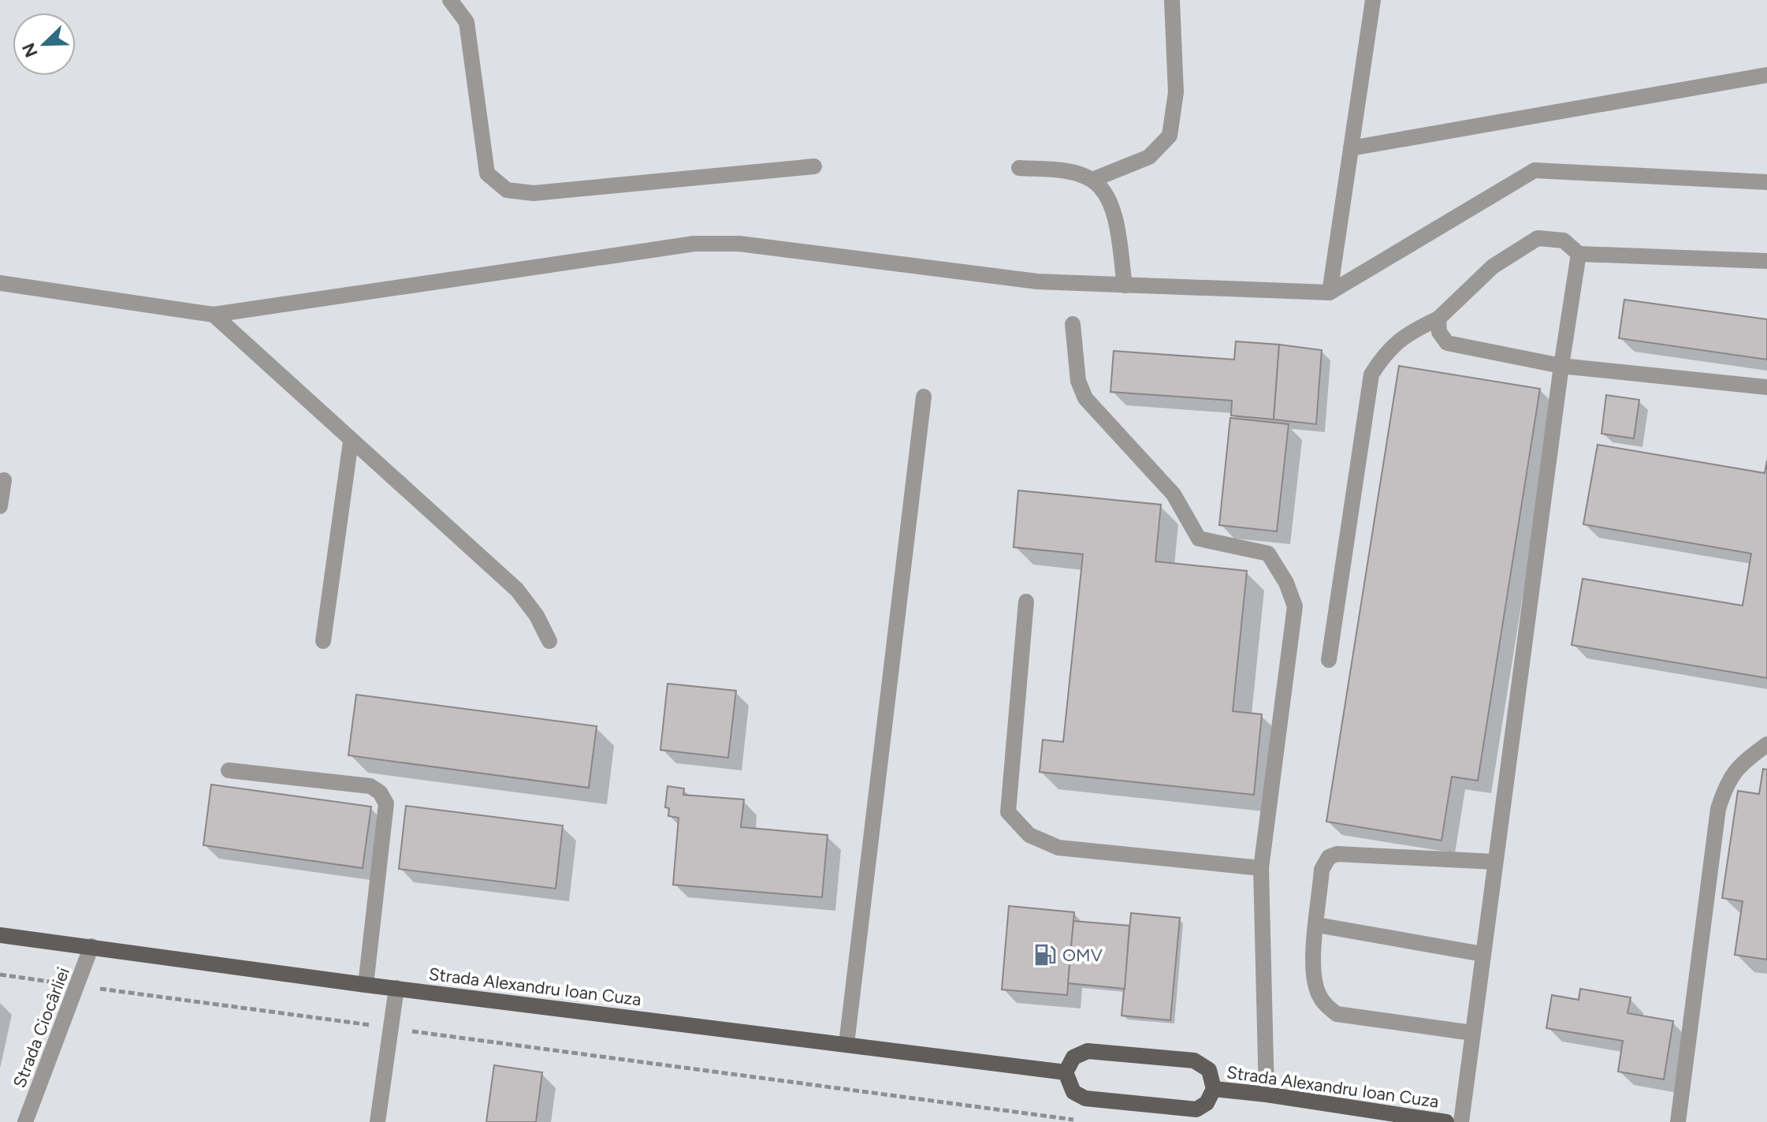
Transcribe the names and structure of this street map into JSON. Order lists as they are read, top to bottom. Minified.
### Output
{"streets":{"main road":["Strada Alexandru Ioan Cuza"],"street":["Strada Ciocârliei"]},"crossings":[["Strada Alexandru Ioan Cuza","Strada Ciocârliei"]],"places":{"fuel station":["OMV"]},"north":"bottom left"}
